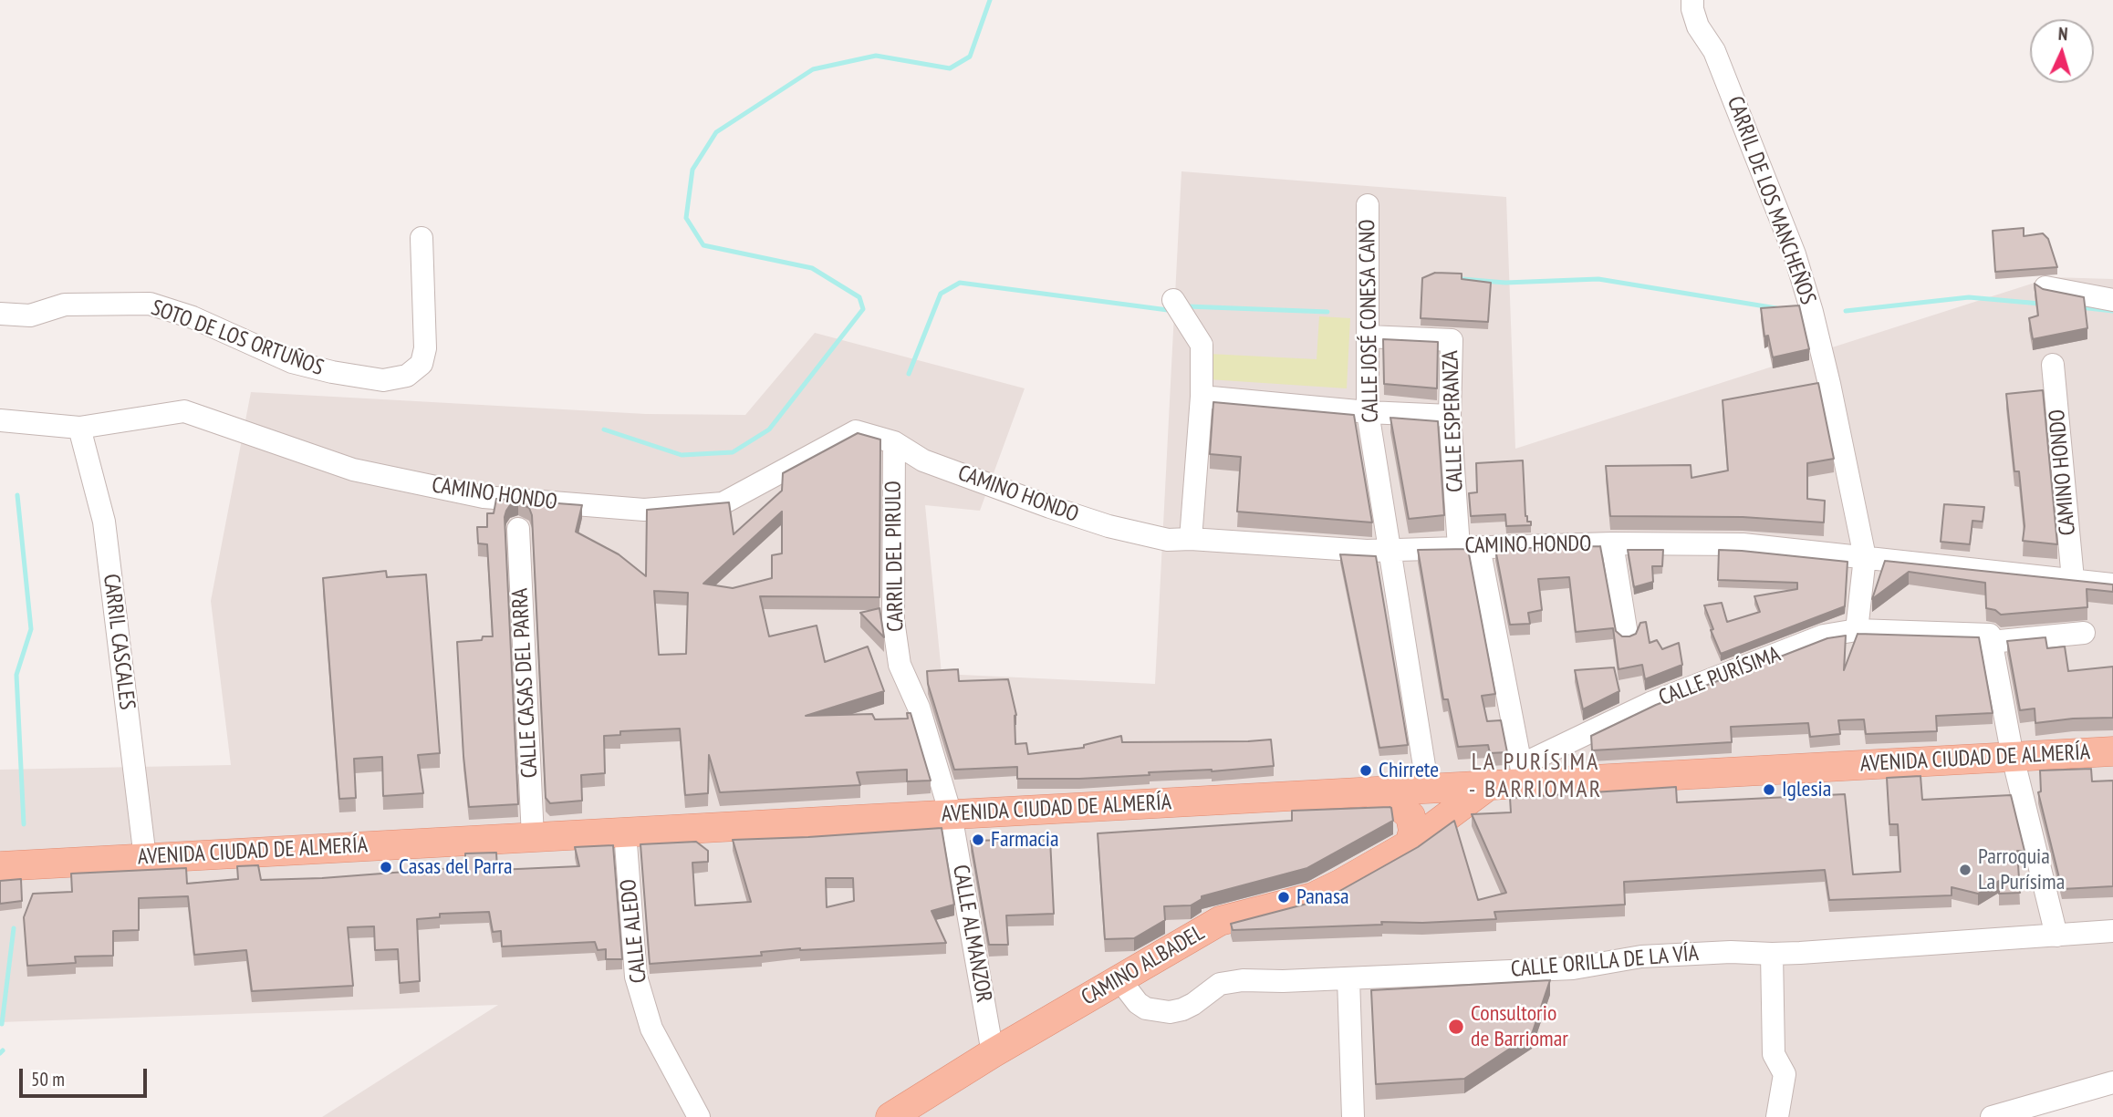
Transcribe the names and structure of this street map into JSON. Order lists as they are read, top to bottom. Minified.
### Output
{"streets":{"main road":["AVENIDA CIUDAD DE ALMERÍA","CAMINO ALBADEL"],"street":["CARRIL DE LOS MANCHEÑOS","CALLE JOSÉ CONESA CANO","SOTO DE LOS ORTUÑOS","CALLE ESPERANZA","CAMINO HONDO","CARRIL DEL PIRULO","CARRIL CASCALES","CALLE PURÍSIMA","CALLE CASAS DEL PARRA","CALLE ALEDO","CALLE ALMANZOR","CALLE ORILLA DE LA VÍA"]},"crossings":[["CARRIL DE LOS MANCHEÑOS","CAMINO HONDO"],["CALLE JOSÉ CONESA CANO","CALLE ESPERANZA"],["CALLE JOSÉ CONESA CANO","CAMINO HONDO"],["CALLE JOSÉ CONESA CANO","AVENIDA CIUDAD DE ALMERÍA"],["CALLE ESPERANZA","CAMINO HONDO"],["CALLE ESPERANZA","CALLE PURÍSIMA"],["CALLE ESPERANZA","AVENIDA CIUDAD DE ALMERÍA"],["CAMINO HONDO","CARRIL DEL PIRULO"],["CAMINO HONDO","CARRIL CASCALES"],["CARRIL DEL PIRULO","AVENIDA CIUDAD DE ALMERÍA"],["CARRIL DEL PIRULO","CALLE ALMANZOR"],["CARRIL CASCALES","AVENIDA CIUDAD DE ALMERÍA"],["CALLE PURÍSIMA","AVENIDA CIUDAD DE ALMERÍA"],["CALLE CASAS DEL PARRA","AVENIDA CIUDAD DE ALMERÍA"],["AVENIDA CIUDAD DE ALMERÍA","CALLE ALEDO"],["AVENIDA CIUDAD DE ALMERÍA","CALLE ALMANZOR"],["AVENIDA CIUDAD DE ALMERÍA","CAMINO ALBADEL"],["CALLE ALMANZOR","CAMINO ALBADEL"],["CALLE ORILLA DE LA VÍA","CAMINO ALBADEL"]],"districts":["LA PURÍSIMA - BARRIOMAR"],"places":["Chirrete","Iglesia","Farmacia","Casas del Parra","Parroquia La Purísima","Panasa","Consultorio de Barriomar"],"scale_bar":"50 m","north":"top"}
